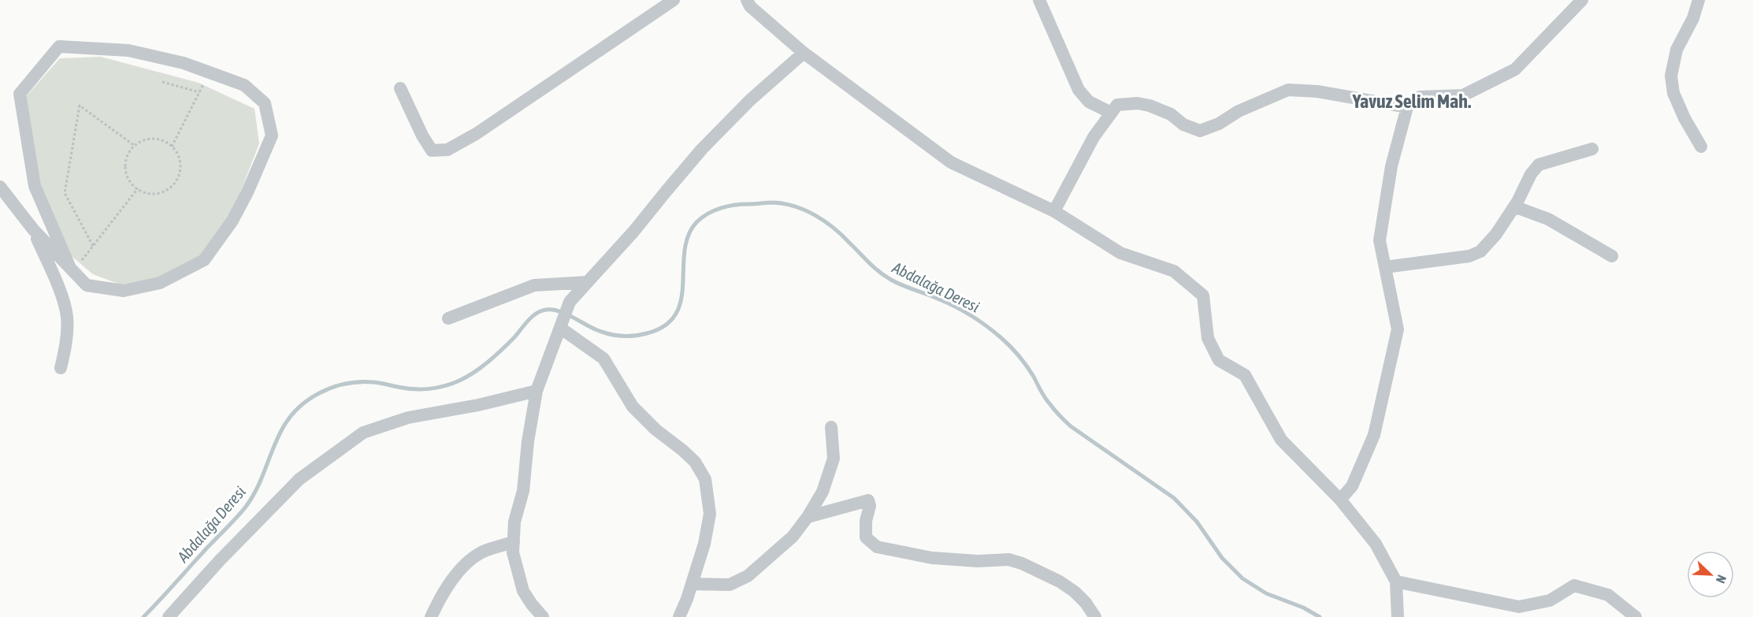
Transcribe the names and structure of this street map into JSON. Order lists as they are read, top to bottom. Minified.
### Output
{"districts":["Yavuz Selim Mah."],"water":["Abdalağa Deresi"],"north":"bottom right"}
